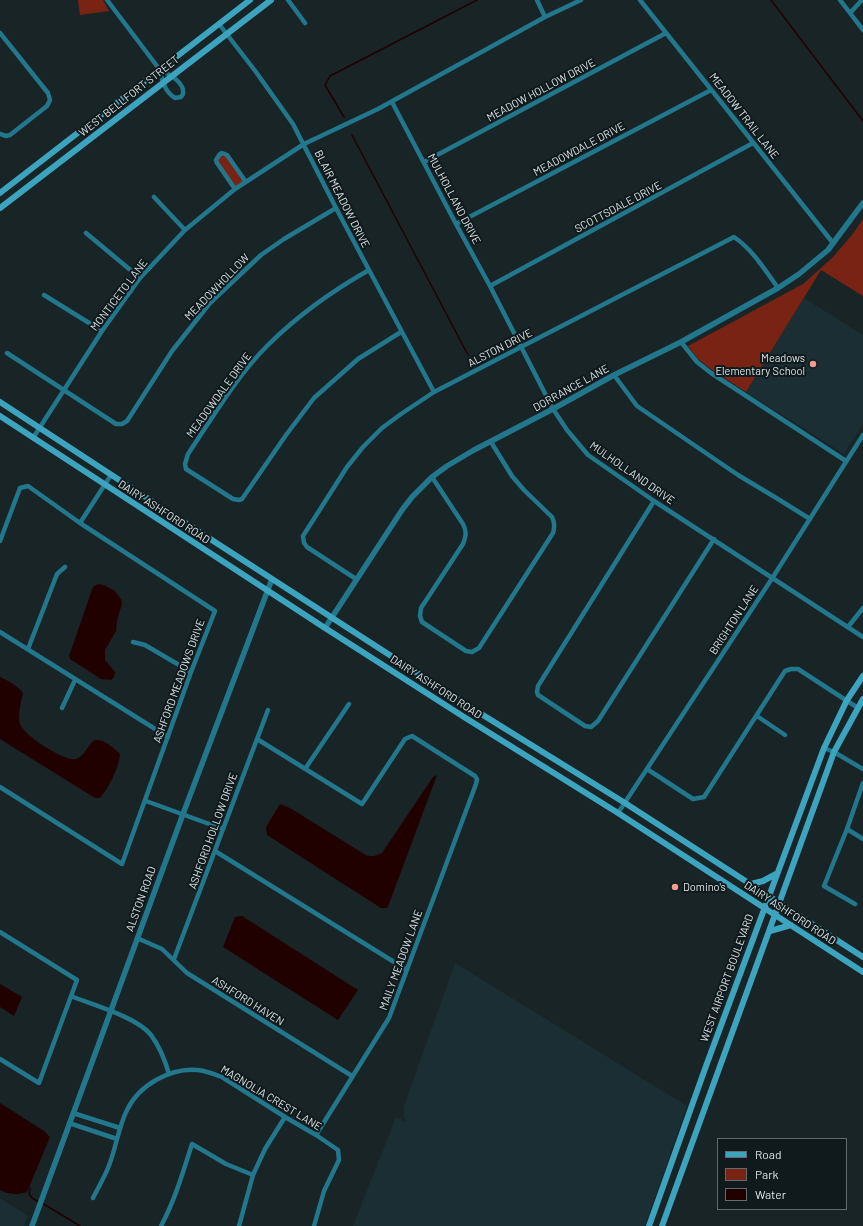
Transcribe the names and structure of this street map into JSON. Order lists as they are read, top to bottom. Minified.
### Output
{"streets":{"main road":["WEST BELLFORT STREET","DAIRY ASHFORD ROAD","WEST AIRPORT BOULEVARD"],"street":["MEADOW HOLLOW DRIVE","MEADOW TRAIL LANE","MEADOWDALE DRIVE","BLAIR MEADOW DRIVE","MULHOLLAND DRIVE","SCOTTSDALE DRIVE","MEADOWHOLLOW","MONTICETO LANE","ALSTON DRIVE","DORRANCE LANE","BRIGHTON LANE","ASHFORD MEADOWS DRIVE","ASHFORD HOLLOW DRIVE","ALSTON ROAD","MAILY MEADOW LANE","ASHFORD HAVEN","MAGNOLIA CREST LANE"]},"crossings":[["MEADOW HOLLOW DRIVE","MEADOW TRAIL LANE"],["MEADOW HOLLOW DRIVE","MULHOLLAND DRIVE"],["WEST BELLFORT STREET","BLAIR MEADOW DRIVE"],["MEADOW TRAIL LANE","MEADOWDALE DRIVE"],["MEADOW TRAIL LANE","SCOTTSDALE DRIVE"],["MEADOW TRAIL LANE","DORRANCE LANE"],["MEADOWDALE DRIVE","BLAIR MEADOW DRIVE"],["MEADOWDALE DRIVE","MULHOLLAND DRIVE"],["BLAIR MEADOW DRIVE","MEADOWHOLLOW"],["BLAIR MEADOW DRIVE","MONTICETO LANE"],["BLAIR MEADOW DRIVE","ALSTON DRIVE"],["MULHOLLAND DRIVE","SCOTTSDALE DRIVE"],["MULHOLLAND DRIVE","MONTICETO LANE"],["MULHOLLAND DRIVE","ALSTON DRIVE"],["MULHOLLAND DRIVE","DORRANCE LANE"],["MULHOLLAND DRIVE","BRIGHTON LANE"],["MEADOWHOLLOW","MONTICETO LANE"],["MONTICETO LANE","DAIRY ASHFORD ROAD"],["ALSTON DRIVE","DORRANCE LANE"],["DORRANCE LANE","DAIRY ASHFORD ROAD"],["DAIRY ASHFORD ROAD","BRIGHTON LANE"],["DAIRY ASHFORD ROAD","ALSTON ROAD"],["DAIRY ASHFORD ROAD","WEST AIRPORT BOULEVARD"],["ASHFORD HOLLOW DRIVE","ASHFORD HAVEN"],["ALSTON ROAD","ASHFORD HAVEN"],["MAILY MEADOW LANE","ASHFORD HAVEN"],["MAILY MEADOW LANE","MAGNOLIA CREST LANE"]],"places":["Meadows Elementary School","Domino's"],"legend":["Road","Park","Water"]}
